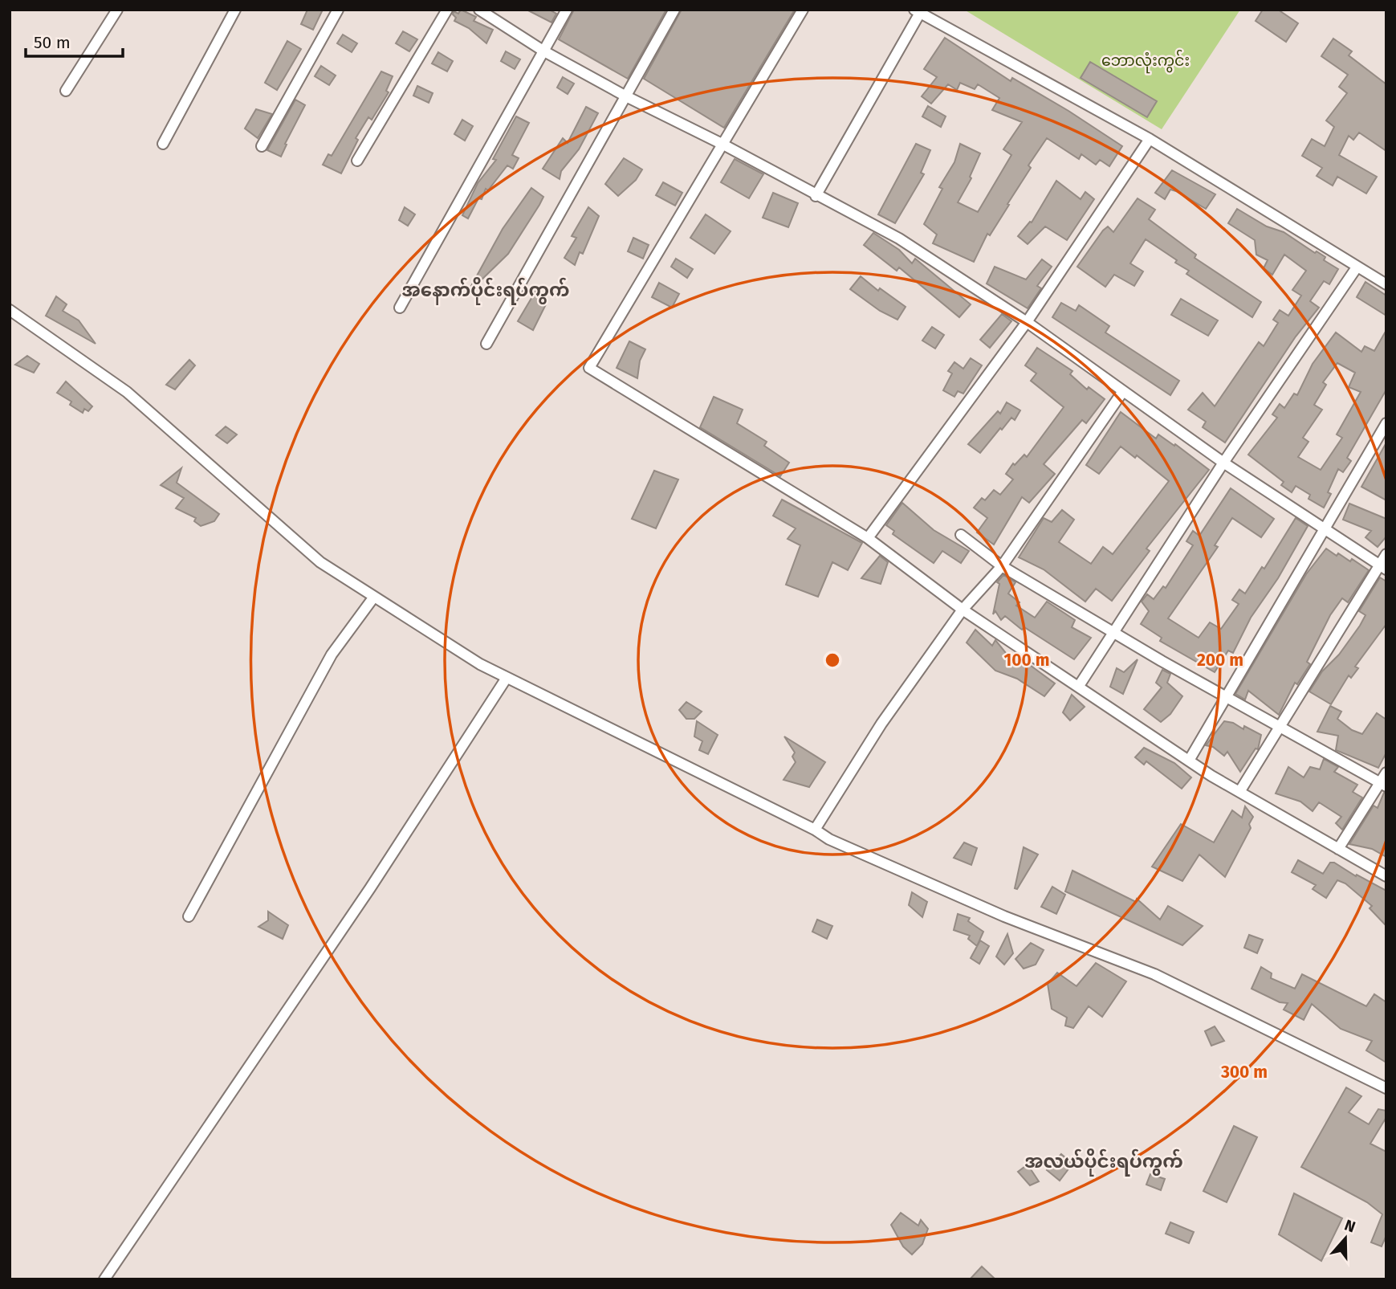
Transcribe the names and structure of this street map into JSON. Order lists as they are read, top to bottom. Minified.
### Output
{"districts":["အနောက်ပိုင်းရပ်ကွက်","အလယ်ပိုင်းရပ်ကွက်"],"parks":["ဘောလုံးကွင်း"],"scale_bar":"50 m","north":"top","rings":["100 m","200 m","300 m"]}
